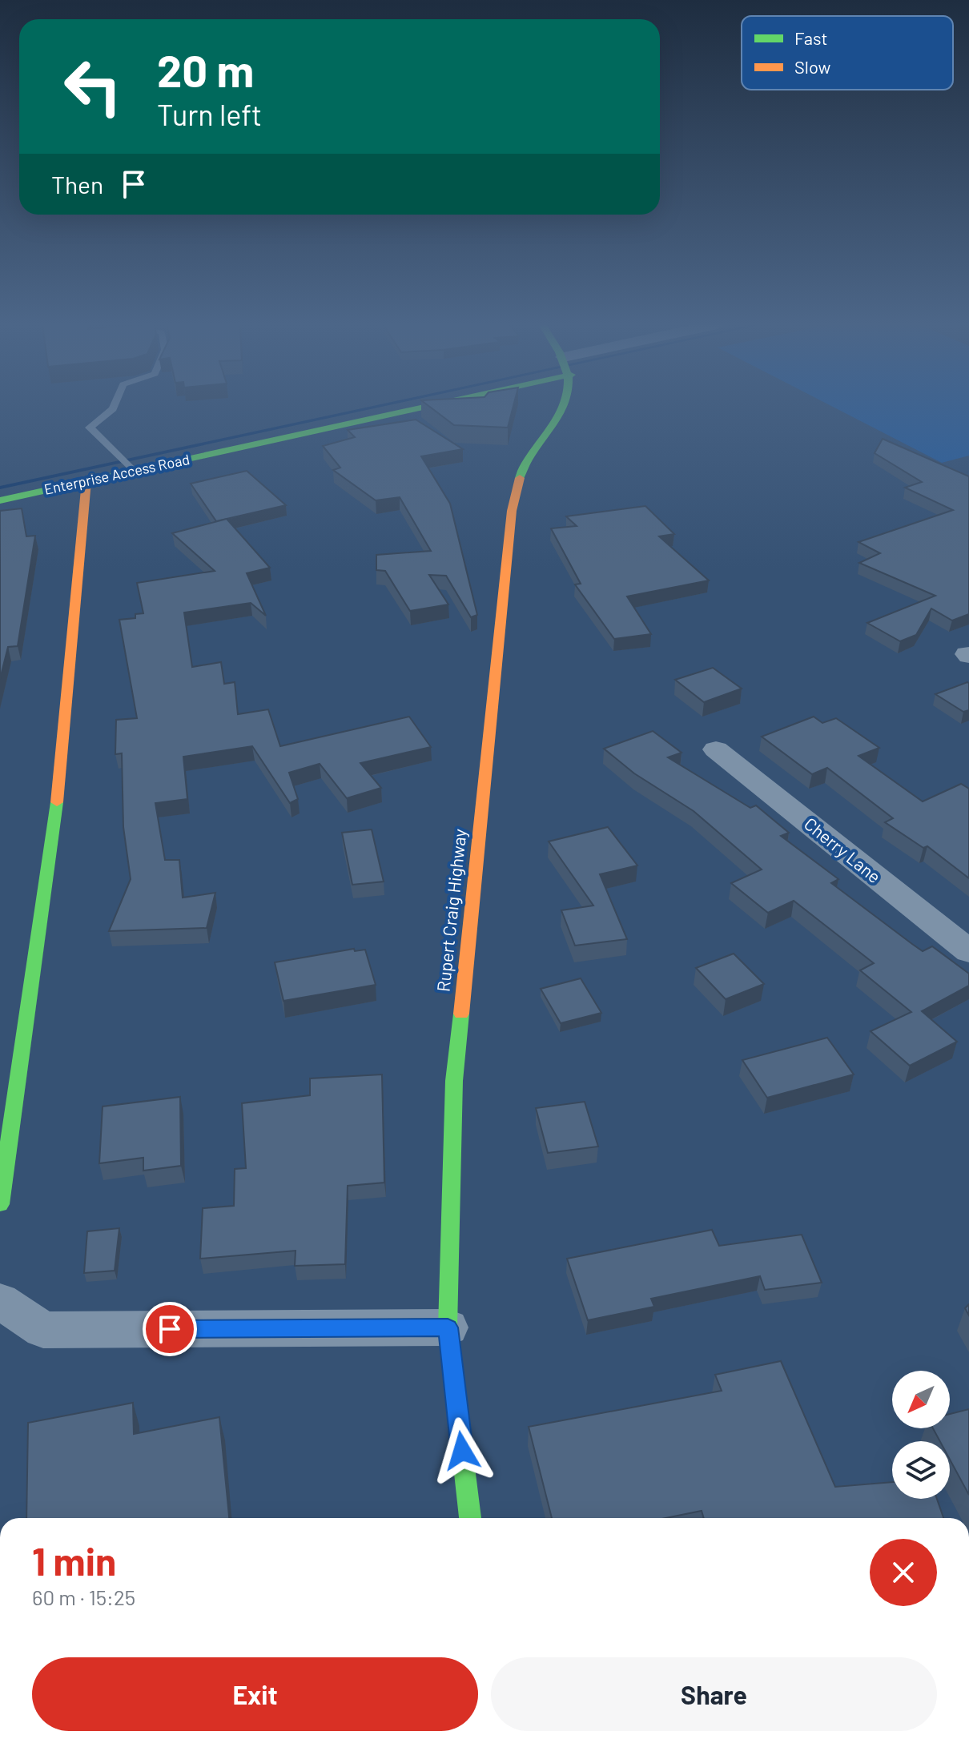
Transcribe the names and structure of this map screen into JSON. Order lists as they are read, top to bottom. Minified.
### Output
{"streets":{"street":["Enterprise Access Road","Cherry Lane","Rupert Craig Highway"]},"legend":["Fast","Slow"],"north":"bottom left","page":{"turn":["20 m","Turn left"],"then":"Then","heading":["1 min","60 m · 15:25"],"buttons":["Exit","Share"]}}
